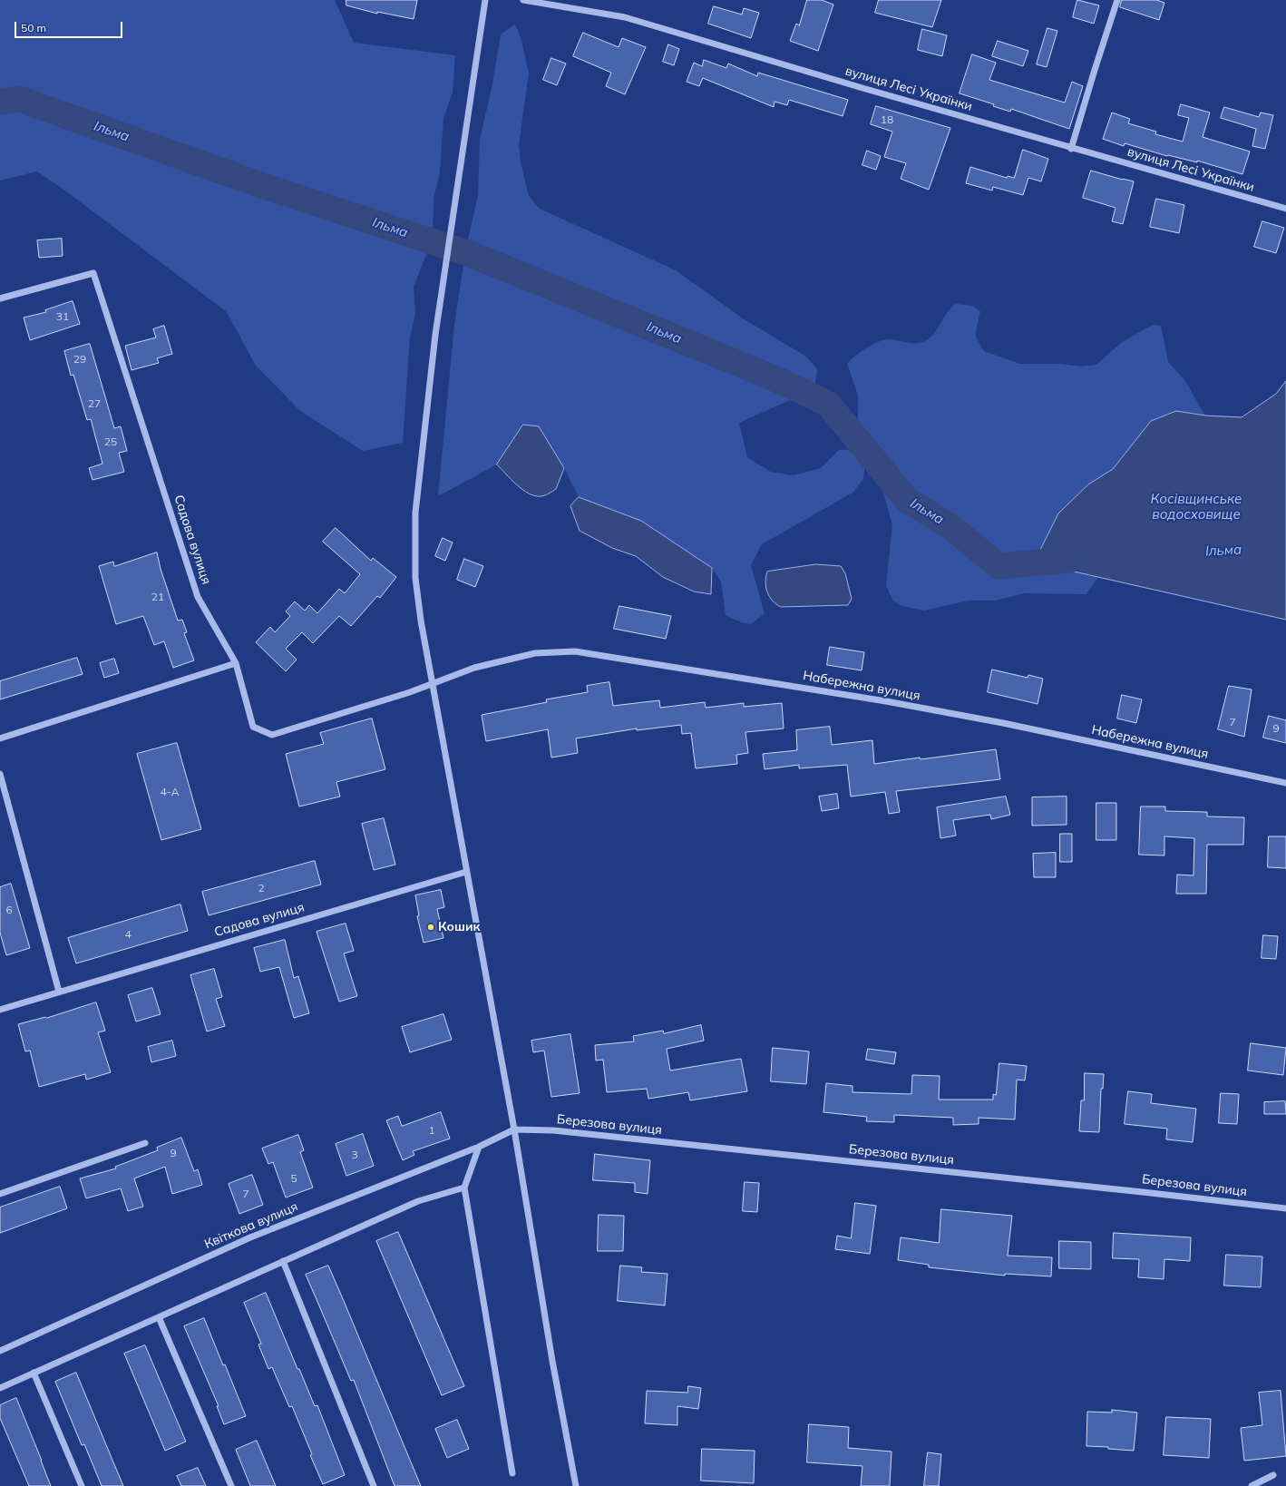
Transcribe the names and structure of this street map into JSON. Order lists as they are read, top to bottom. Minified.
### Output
{"streets":{"street":["вулиця Лесі Українки","Садова вулиця","Набережна вулиця","Березова вулиця","Квіткова вулиця"]},"crossings":[["Садова вулиця","Набережна вулиця"],["Березова вулиця","Квіткова вулиця"]],"water":["Ільма","Косівщинське водосховище"],"places":["Кошик"],"house_numbers":["18","31","29","27","25","21","7","9","4-А","2","6","4","1","9","3","5","7"],"scale_bar":"50 m"}
